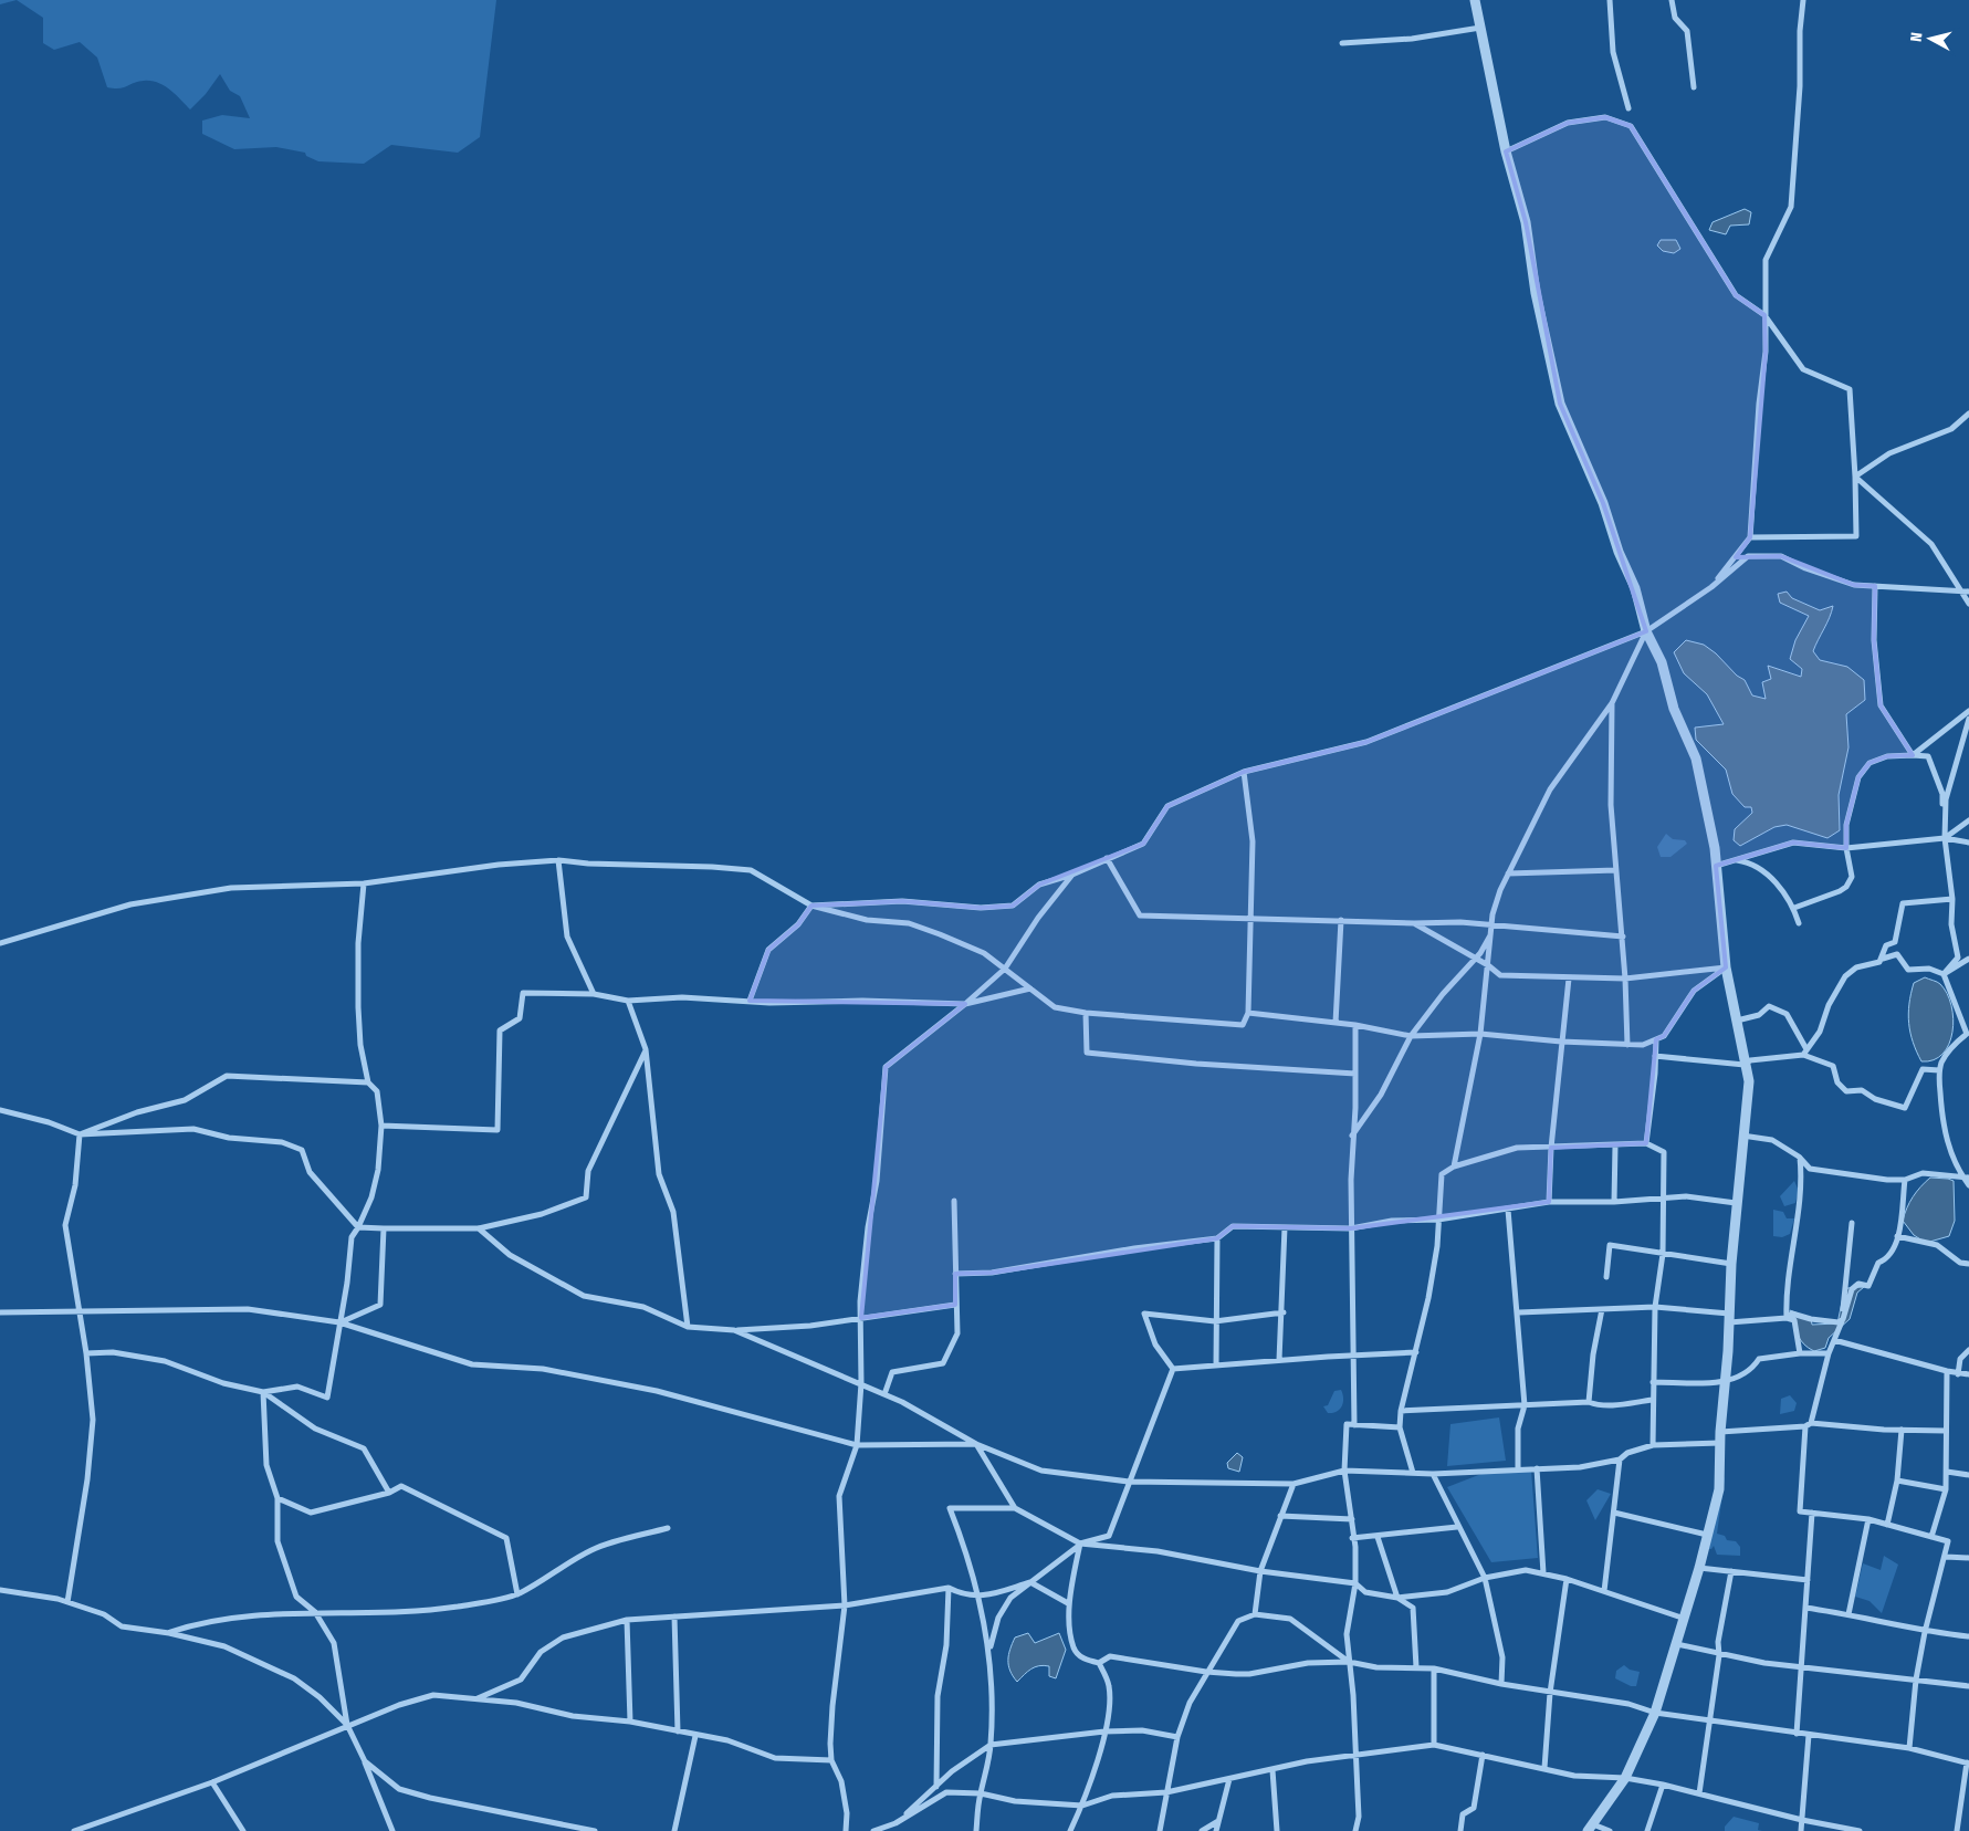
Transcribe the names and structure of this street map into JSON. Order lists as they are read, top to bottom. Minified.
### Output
{"north":"left"}
